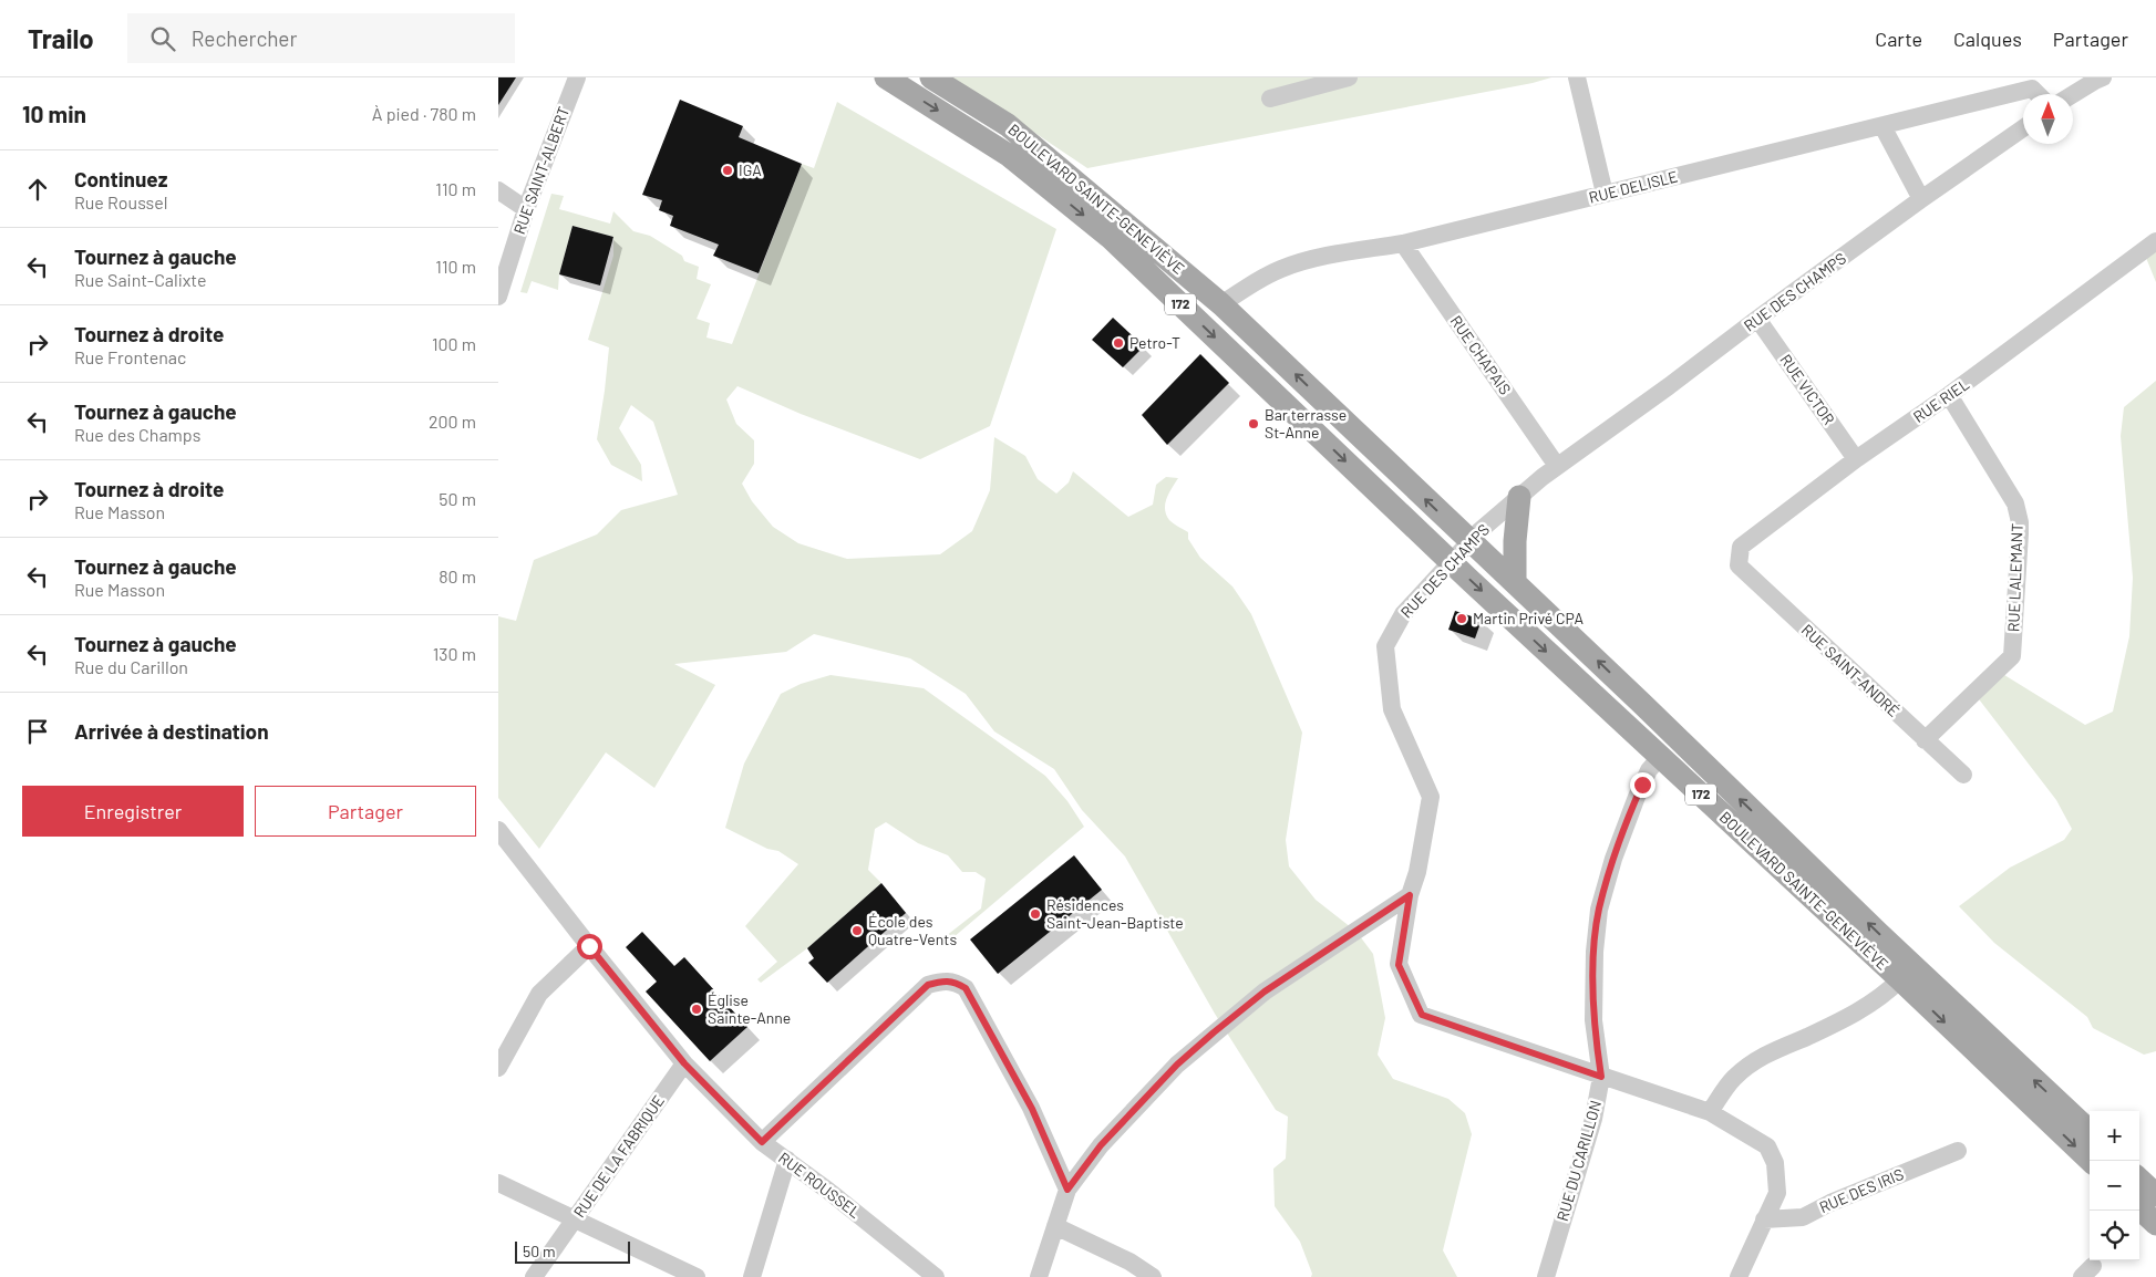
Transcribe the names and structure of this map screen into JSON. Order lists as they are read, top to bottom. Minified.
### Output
{"streets":{"main road":["BOULEVARD SAINTE-GENEVIÈVE","172"],"street":["RUE SAINT-ALBERT","RUE DELISLE","RUE DES CHAMPS","RUE CHAPAIS","RUE VICTOR","RUE RIEL","RUE LALEMANT","RUE SAINT-ANDRÉ","RUE DE LA FABRIQUE","RUE DU CARILLON","RUE ROUSSEL","RUE DES IRIS"]},"crossings":[["RUE DELISLE","BOULEVARD SAINTE-GENEVIÈVE"],["RUE DELISLE","RUE CHAPAIS"],["BOULEVARD SAINTE-GENEVIÈVE","RUE DES CHAMPS"],["BOULEVARD SAINTE-GENEVIÈVE","RUE DU CARILLON"],["RUE DES CHAMPS","RUE CHAPAIS"],["RUE DES CHAMPS","RUE VICTOR"],["RUE DES CHAMPS","RUE DU CARILLON"],["RUE DES CHAMPS","RUE DES IRIS"],["RUE VICTOR","RUE RIEL"],["RUE RIEL","RUE LALEMANT"],["RUE RIEL","RUE SAINT-ANDRÉ"],["RUE LALEMANT","RUE SAINT-ANDRÉ"],["RUE DE LA FABRIQUE","RUE ROUSSEL"]],"places":["IGA","Petro-T","Bar terrasse St-Anne","Martin Privé CPA","Résidences Saint-Jean-Baptiste","École des Quatre-Vents","Église Sainte-Anne"],"scale_bar":"50 m","north":"top","page":{"header":"Trailo","search":"Rechercher","nav":["Carte","Calques","Partager"],"heading":["10 min","À pied · 780 m"],"list":[["Continuez","Rue Roussel","110 m"],["Tournez à gauche","Rue Saint-Calixte","110 m"],["Tournez à droite","Rue Frontenac","100 m"],["Tournez à gauche","Rue des Champs","200 m"],["Tournez à droite","Rue Masson","50 m"],["Tournez à gauche","Rue Masson","80 m"],["Tournez à gauche","Rue du Carillon","130 m"],"Arrivée à destination"],"buttons":["Enregistrer","Partager"],"map_buttons":["+","−"],"scale":"50 m"}}
